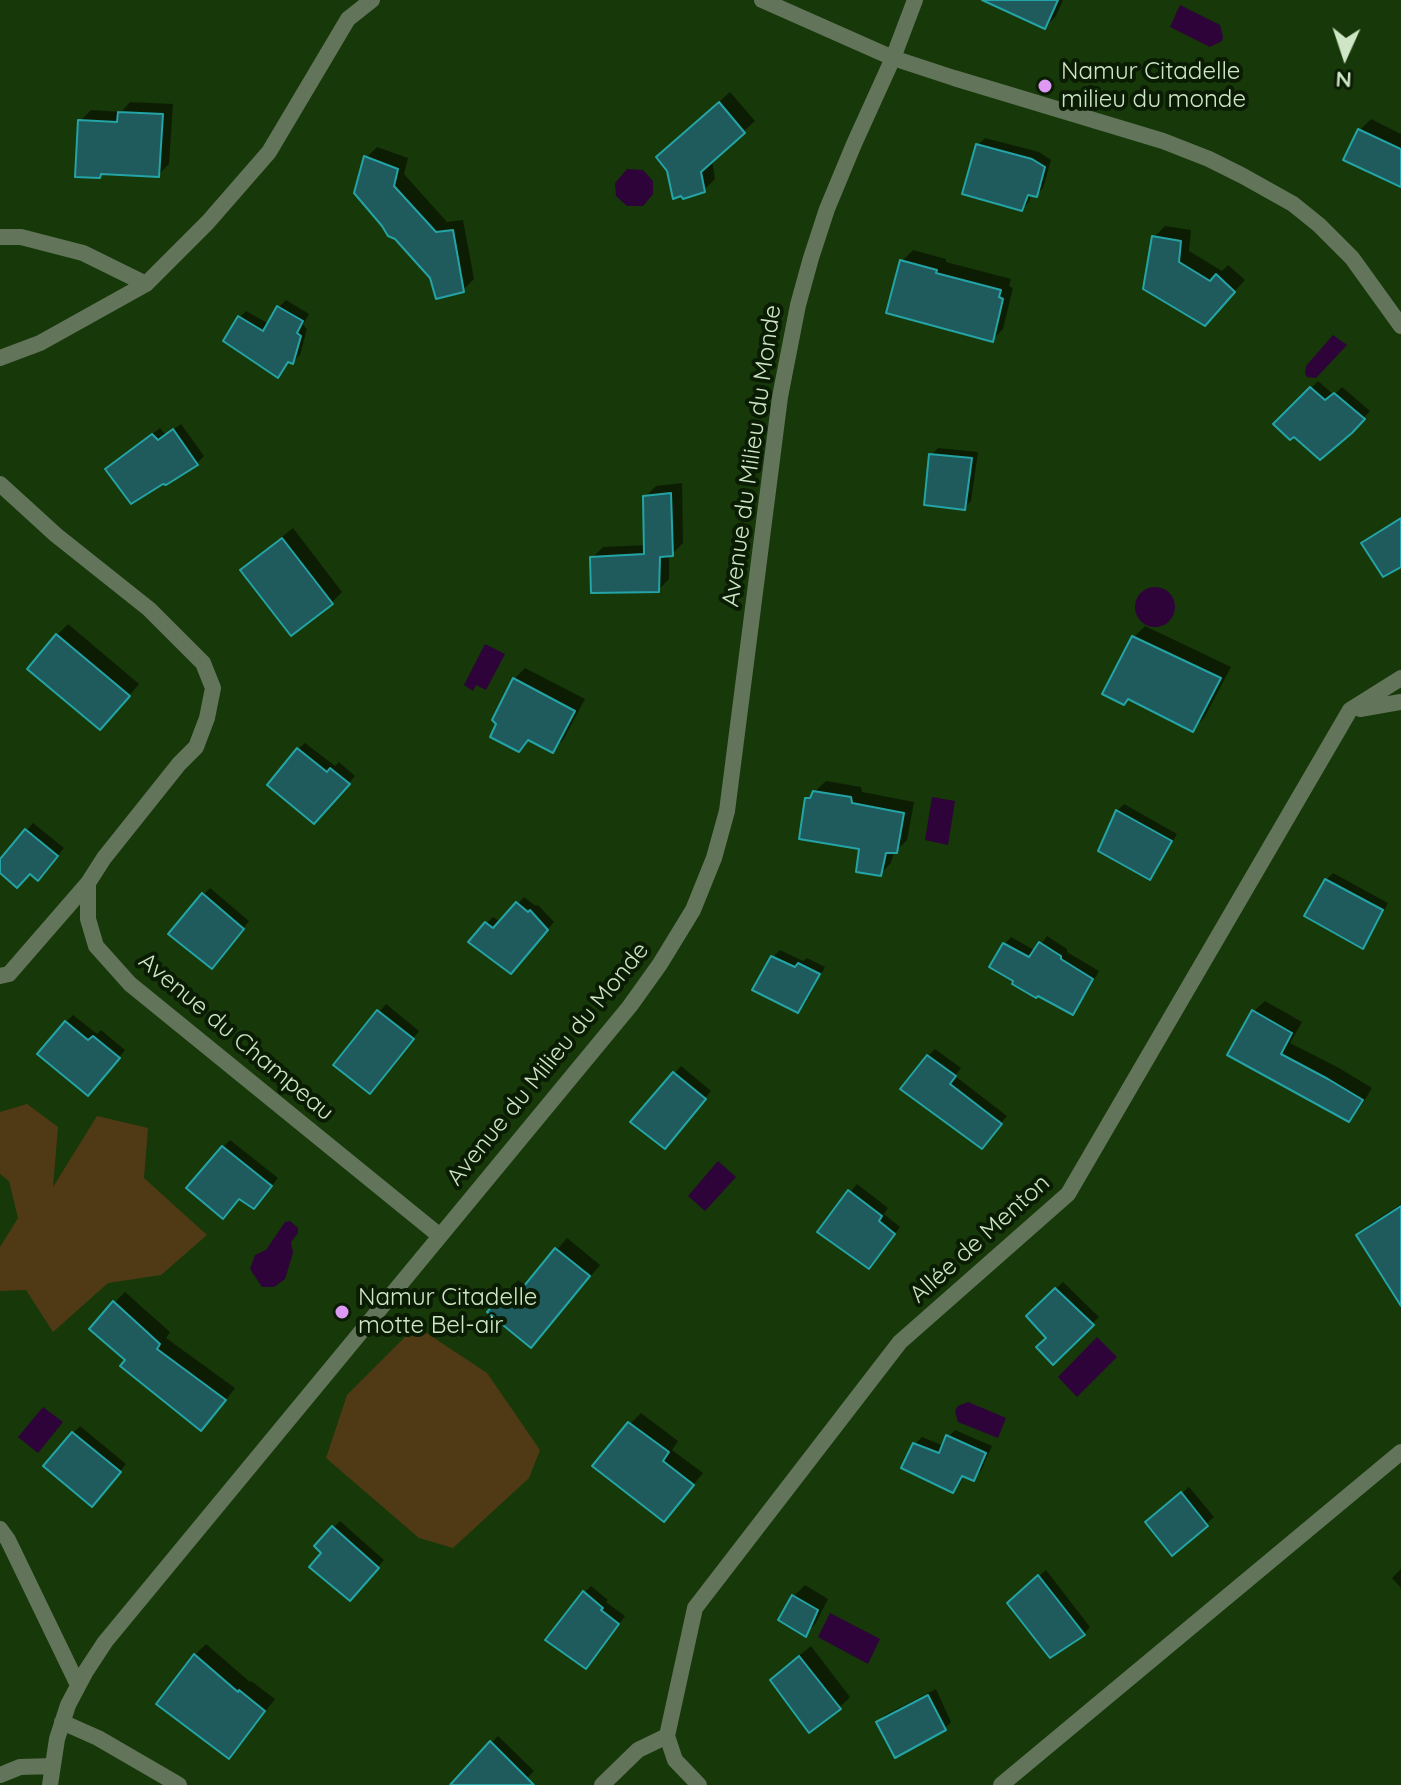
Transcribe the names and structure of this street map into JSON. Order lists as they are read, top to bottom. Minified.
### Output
{"streets":{"street":["Avenue du Milieu du Monde","Avenue du Champeau","Allée de Menton"]},"crossings":[["Avenue du Milieu du Monde","Avenue du Champeau"]],"places":["Namur Citadelle milieu du monde","Namur Citadelle motte Bel-air"],"north":"bottom"}
